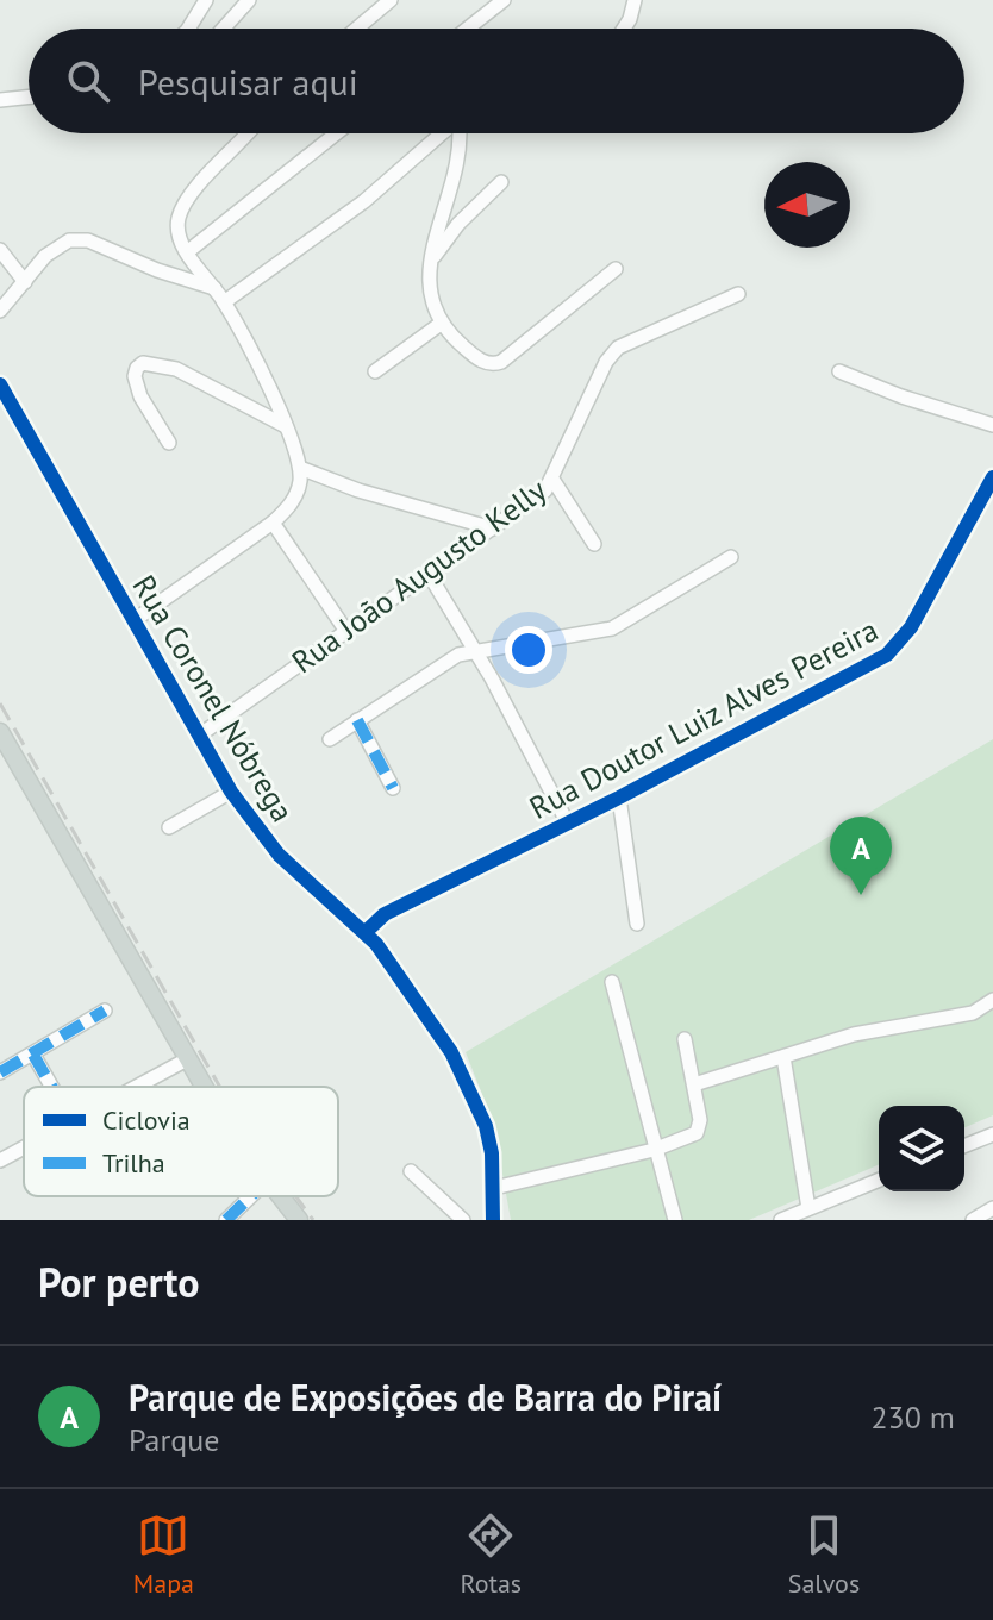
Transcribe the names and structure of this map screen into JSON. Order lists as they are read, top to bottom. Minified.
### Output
{"streets":{"street":["Rua João Augusto Kelly","Rua Coronel Nóbrega","Rua Doutor Luiz Alves Pereira"]},"crossings":[["Rua João Augusto Kelly","Rua Coronel Nóbrega"],["Rua Coronel Nóbrega","Rua Doutor Luiz Alves Pereira"]],"legend":["Ciclovia","Trilha"],"north":"left","page":{"search":"Pesquisar aqui","pins":"A","heading":"Por perto","list":[{"mark":"A","name":"Parque de Exposições de Barra do Piraí","note":"Parque","value":"230 m"}],"nav":["Mapa","Rotas","Salvos"]}}
